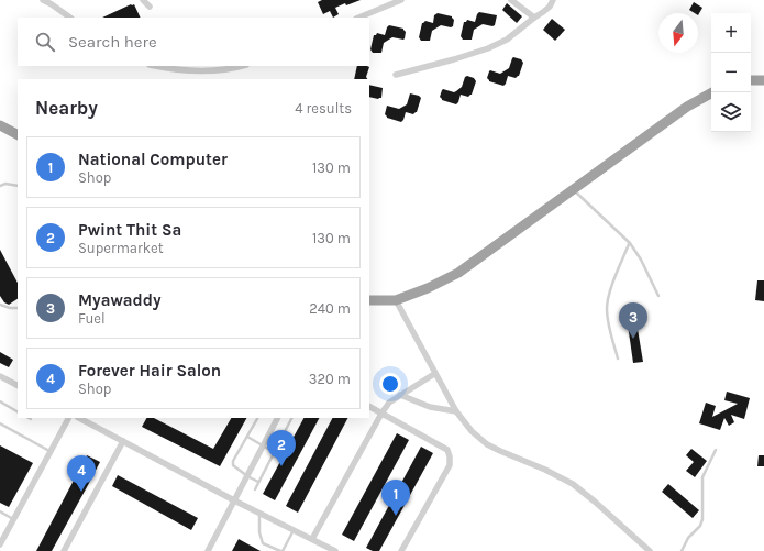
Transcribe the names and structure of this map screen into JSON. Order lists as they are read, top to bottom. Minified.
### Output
{"north":"bottom","page":{"map_buttons":["+","−"],"search":"Search here","heading":["Nearby","4 results"],"list":[{"mark":"1","name":"National Computer","note":"Shop","value":"130 m"},{"mark":"2","name":"Pwint Thit Sa","note":"Supermarket","value":"130 m"},{"mark":"3","name":"Myawaddy","note":"Fuel","value":"240 m"},{"mark":"4","name":"Forever Hair Salon","note":"Shop","value":"320 m"}],"pins":["3","2","4","1"]}}
